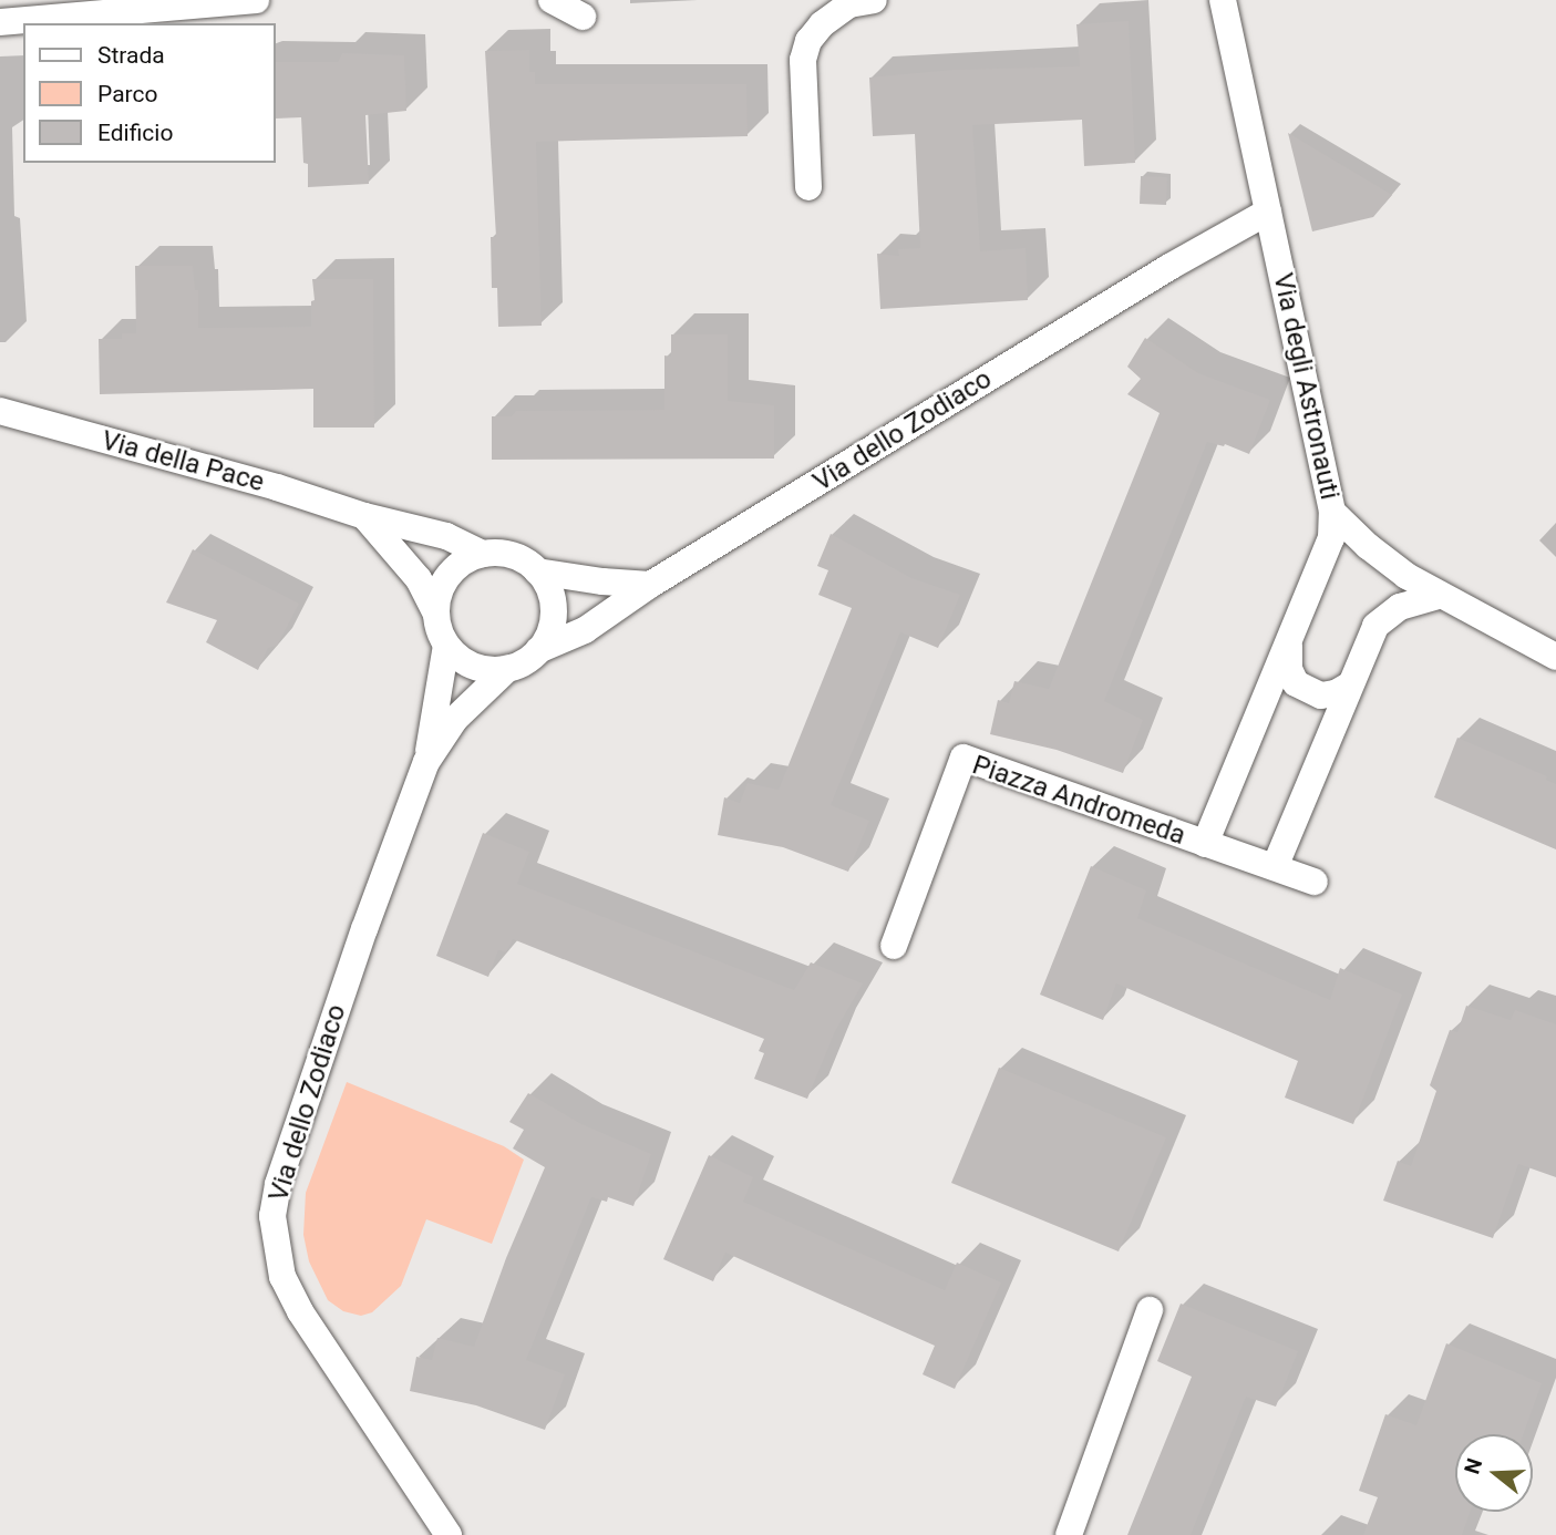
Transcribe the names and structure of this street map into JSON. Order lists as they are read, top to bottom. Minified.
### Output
{"streets":{"street":["Via degli Astronauti","Via dello Zodiaco","Via della Pace","Piazza Andromeda"]},"crossings":[["Via degli Astronauti","Via dello Zodiaco"],["Via degli Astronauti","Piazza Andromeda"],["Via dello Zodiaco","Via della Pace"]],"legend":["Strada","Parco","Edificio"],"north":"left"}
